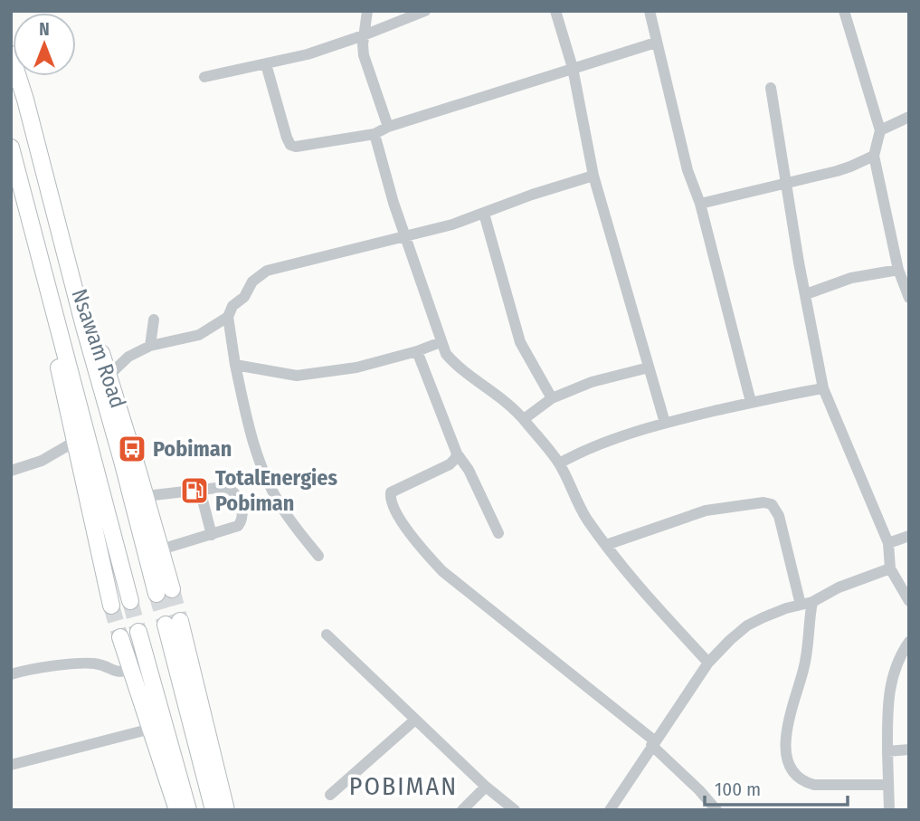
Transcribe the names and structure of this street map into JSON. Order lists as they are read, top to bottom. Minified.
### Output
{"streets":{"highway":["Nsawam Road"]},"districts":["POBIMAN"],"places":{"bus stop":["Pobiman"],"fuel station":["TotalEnergies Pobiman"]},"scale_bar":"100 m","north":"top"}
